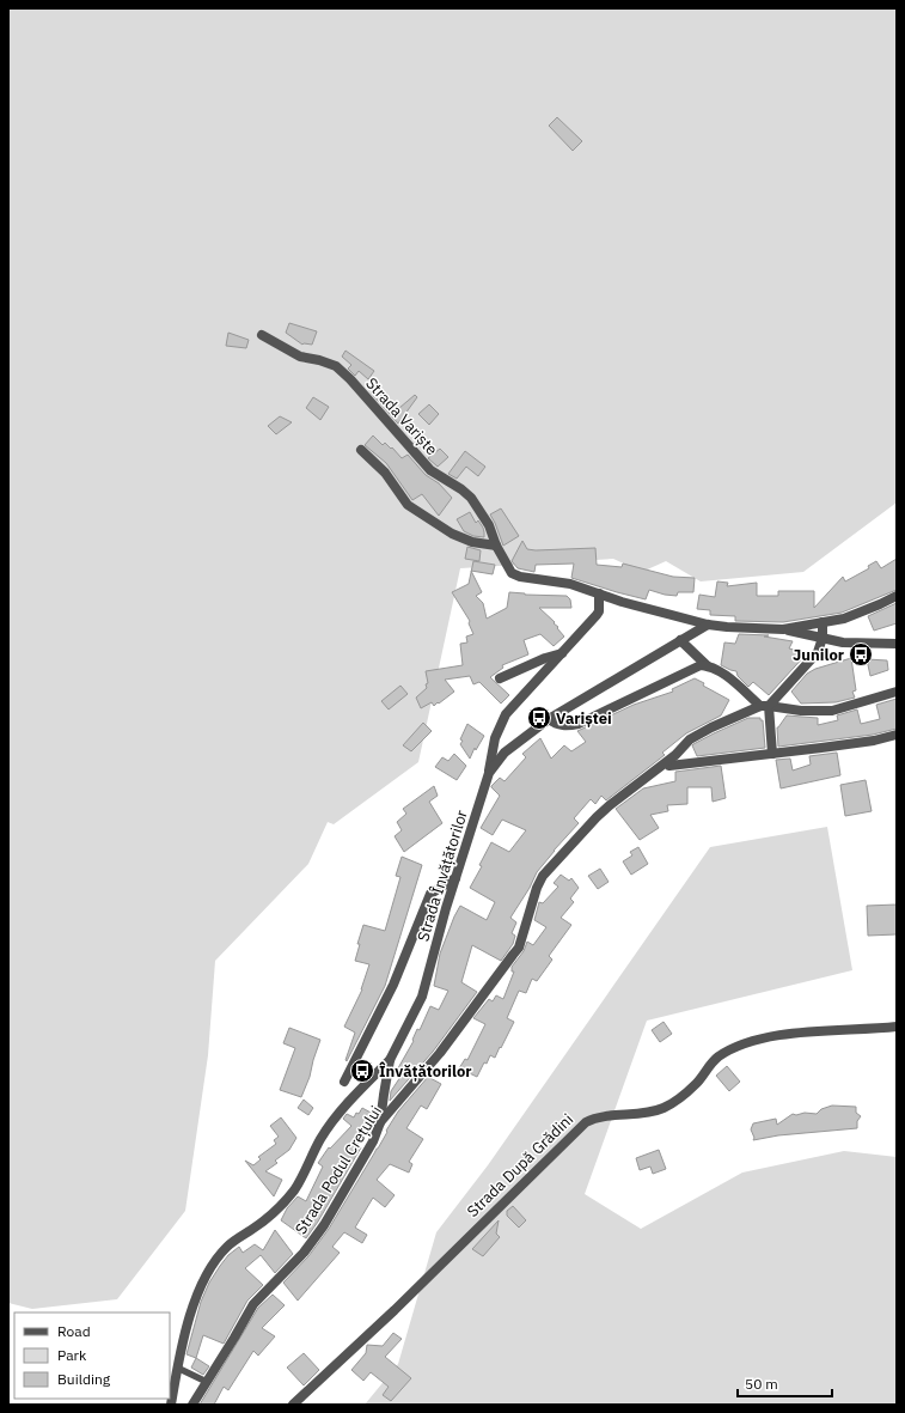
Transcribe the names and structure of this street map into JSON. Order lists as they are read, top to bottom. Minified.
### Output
{"streets":{"street":["Strada Variște","Strada Învățătorilor","Strada După Grădini","Strada Podul Crețului"]},"crossings":[["Strada Variște","Strada Învățătorilor"],["Strada Învățătorilor","Strada Podul Crețului"]],"places":{"bus stop":["Junilor","Variștei","Învățătorilor"]},"legend":["Road","Park","Building"],"scale_bar":"50 m"}
